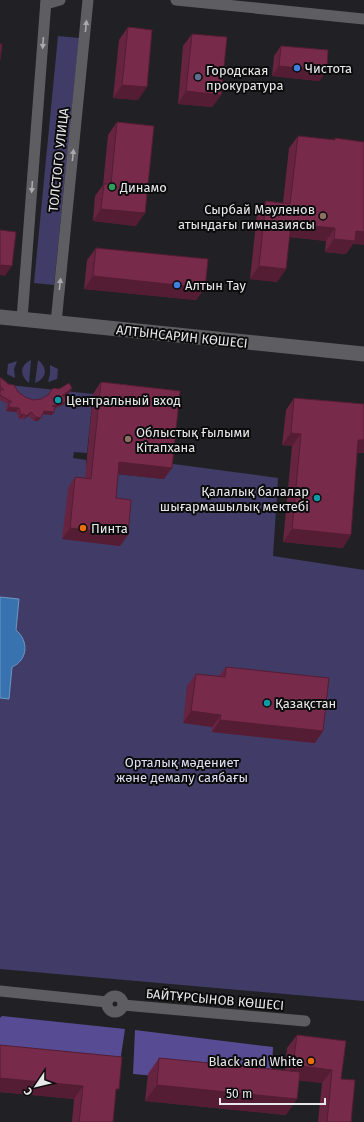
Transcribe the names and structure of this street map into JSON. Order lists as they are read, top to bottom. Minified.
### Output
{"streets":{"street":["ТОЛСТОГО УЛИЦА","АЛТЫНСАРИН КӨШЕСІ","БАЙТҰРСЫНОВ КӨШЕСІ"]},"crossings":[["ТОЛСТОГО УЛИЦА","АЛТЫНСАРИН КӨШЕСІ"]],"parks":["Орталық мәдениет және демалу саябағы"],"places":["Чистота","Городская прокуратура","Динамо","Сырбай Мәуленов атындағы гимназиясы","Алтын Тау","Центральный вход","Облыстық Ғылыми Кітапхана","Қалалық балалар шығармашылық мектебі","Пинта","Қазақстан","Black and White"],"scale_bar":"50 m","north":"bottom left"}
